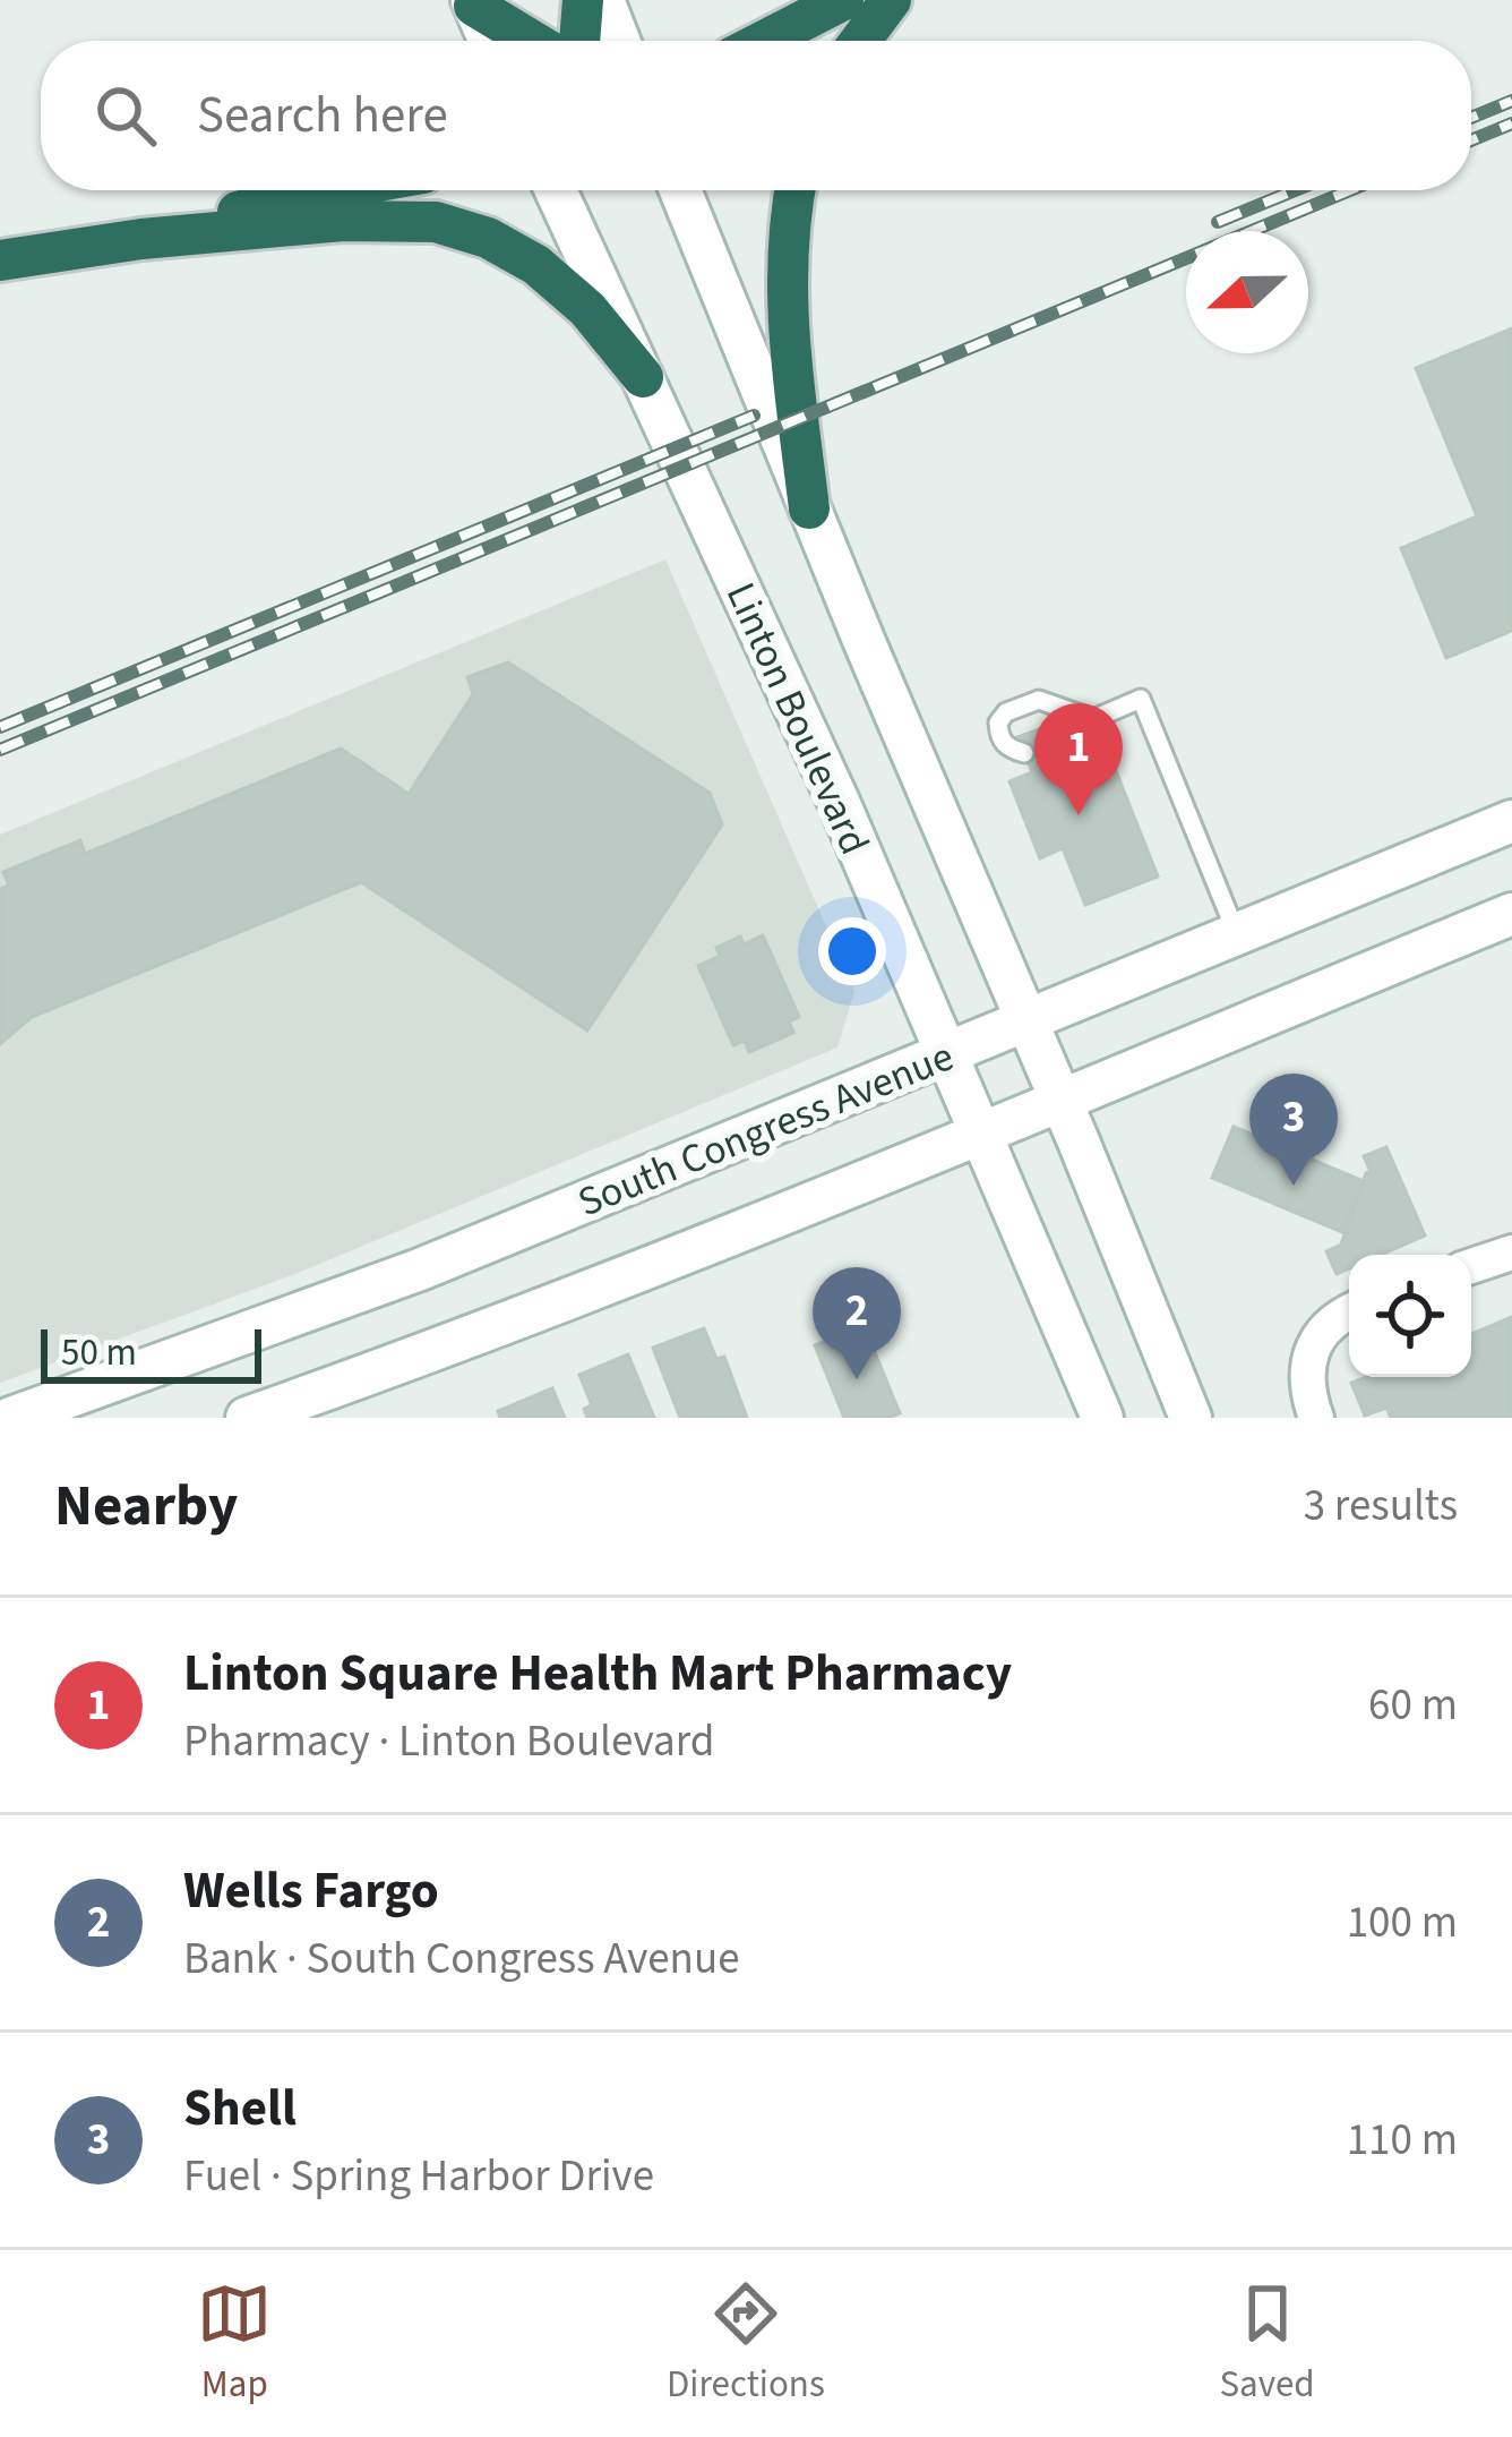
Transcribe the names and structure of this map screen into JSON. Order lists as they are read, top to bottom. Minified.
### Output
{"streets":{"main road":["Linton Boulevard","South Congress Avenue"]},"crossings":[["Linton Boulevard","South Congress Avenue"]],"scale_bar":"50 m","north":"left","page":{"search":"Search here","pins":["1","3","2"],"scale":"50 m","heading":["Nearby","3 results"],"list":[{"mark":"1","name":"Linton Square Health Mart Pharmacy","note":"Pharmacy · Linton Boulevard","value":"60 m"},{"mark":"2","name":"Wells Fargo","note":"Bank · South Congress Avenue","value":"100 m"},{"mark":"3","name":"Shell","note":"Fuel · Spring Harbor Drive","value":"110 m"}],"nav":["Map","Directions","Saved"]}}
